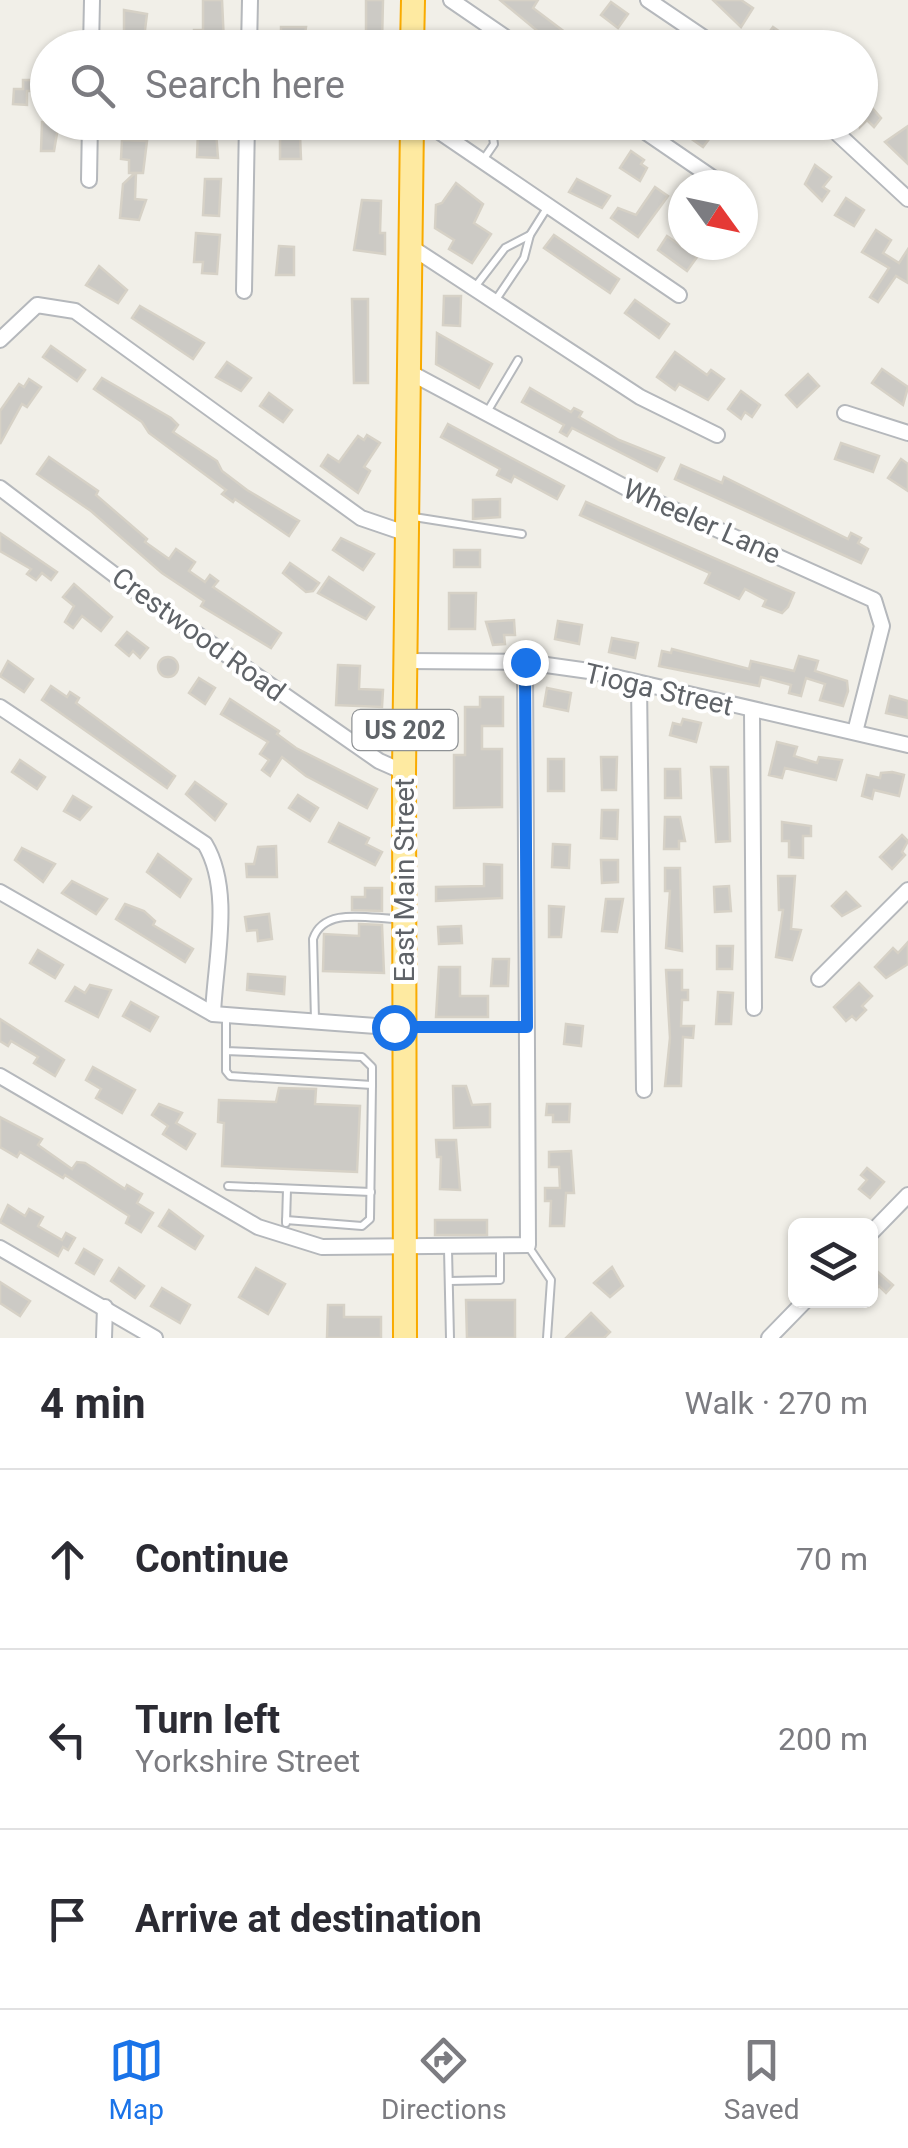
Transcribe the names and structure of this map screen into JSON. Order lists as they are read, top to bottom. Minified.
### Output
{"streets":{"highway":["US 202","East Main Street"],"street":["Wheeler Lane","Crestwood Road","Tioga Street"]},"crossings":[["Wheeler Lane","Tioga Street"],["Wheeler Lane","East Main Street"],["Crestwood Road","East Main Street"],["Tioga Street","East Main Street"]],"north":"bottom right","page":{"search":"Search here","heading":["4 min","Walk · 270 m"],"list":[["Continue","70 m"],["Turn left","Yorkshire Street","200 m"],"Arrive at destination"],"nav":["Map","Directions","Saved"]}}
